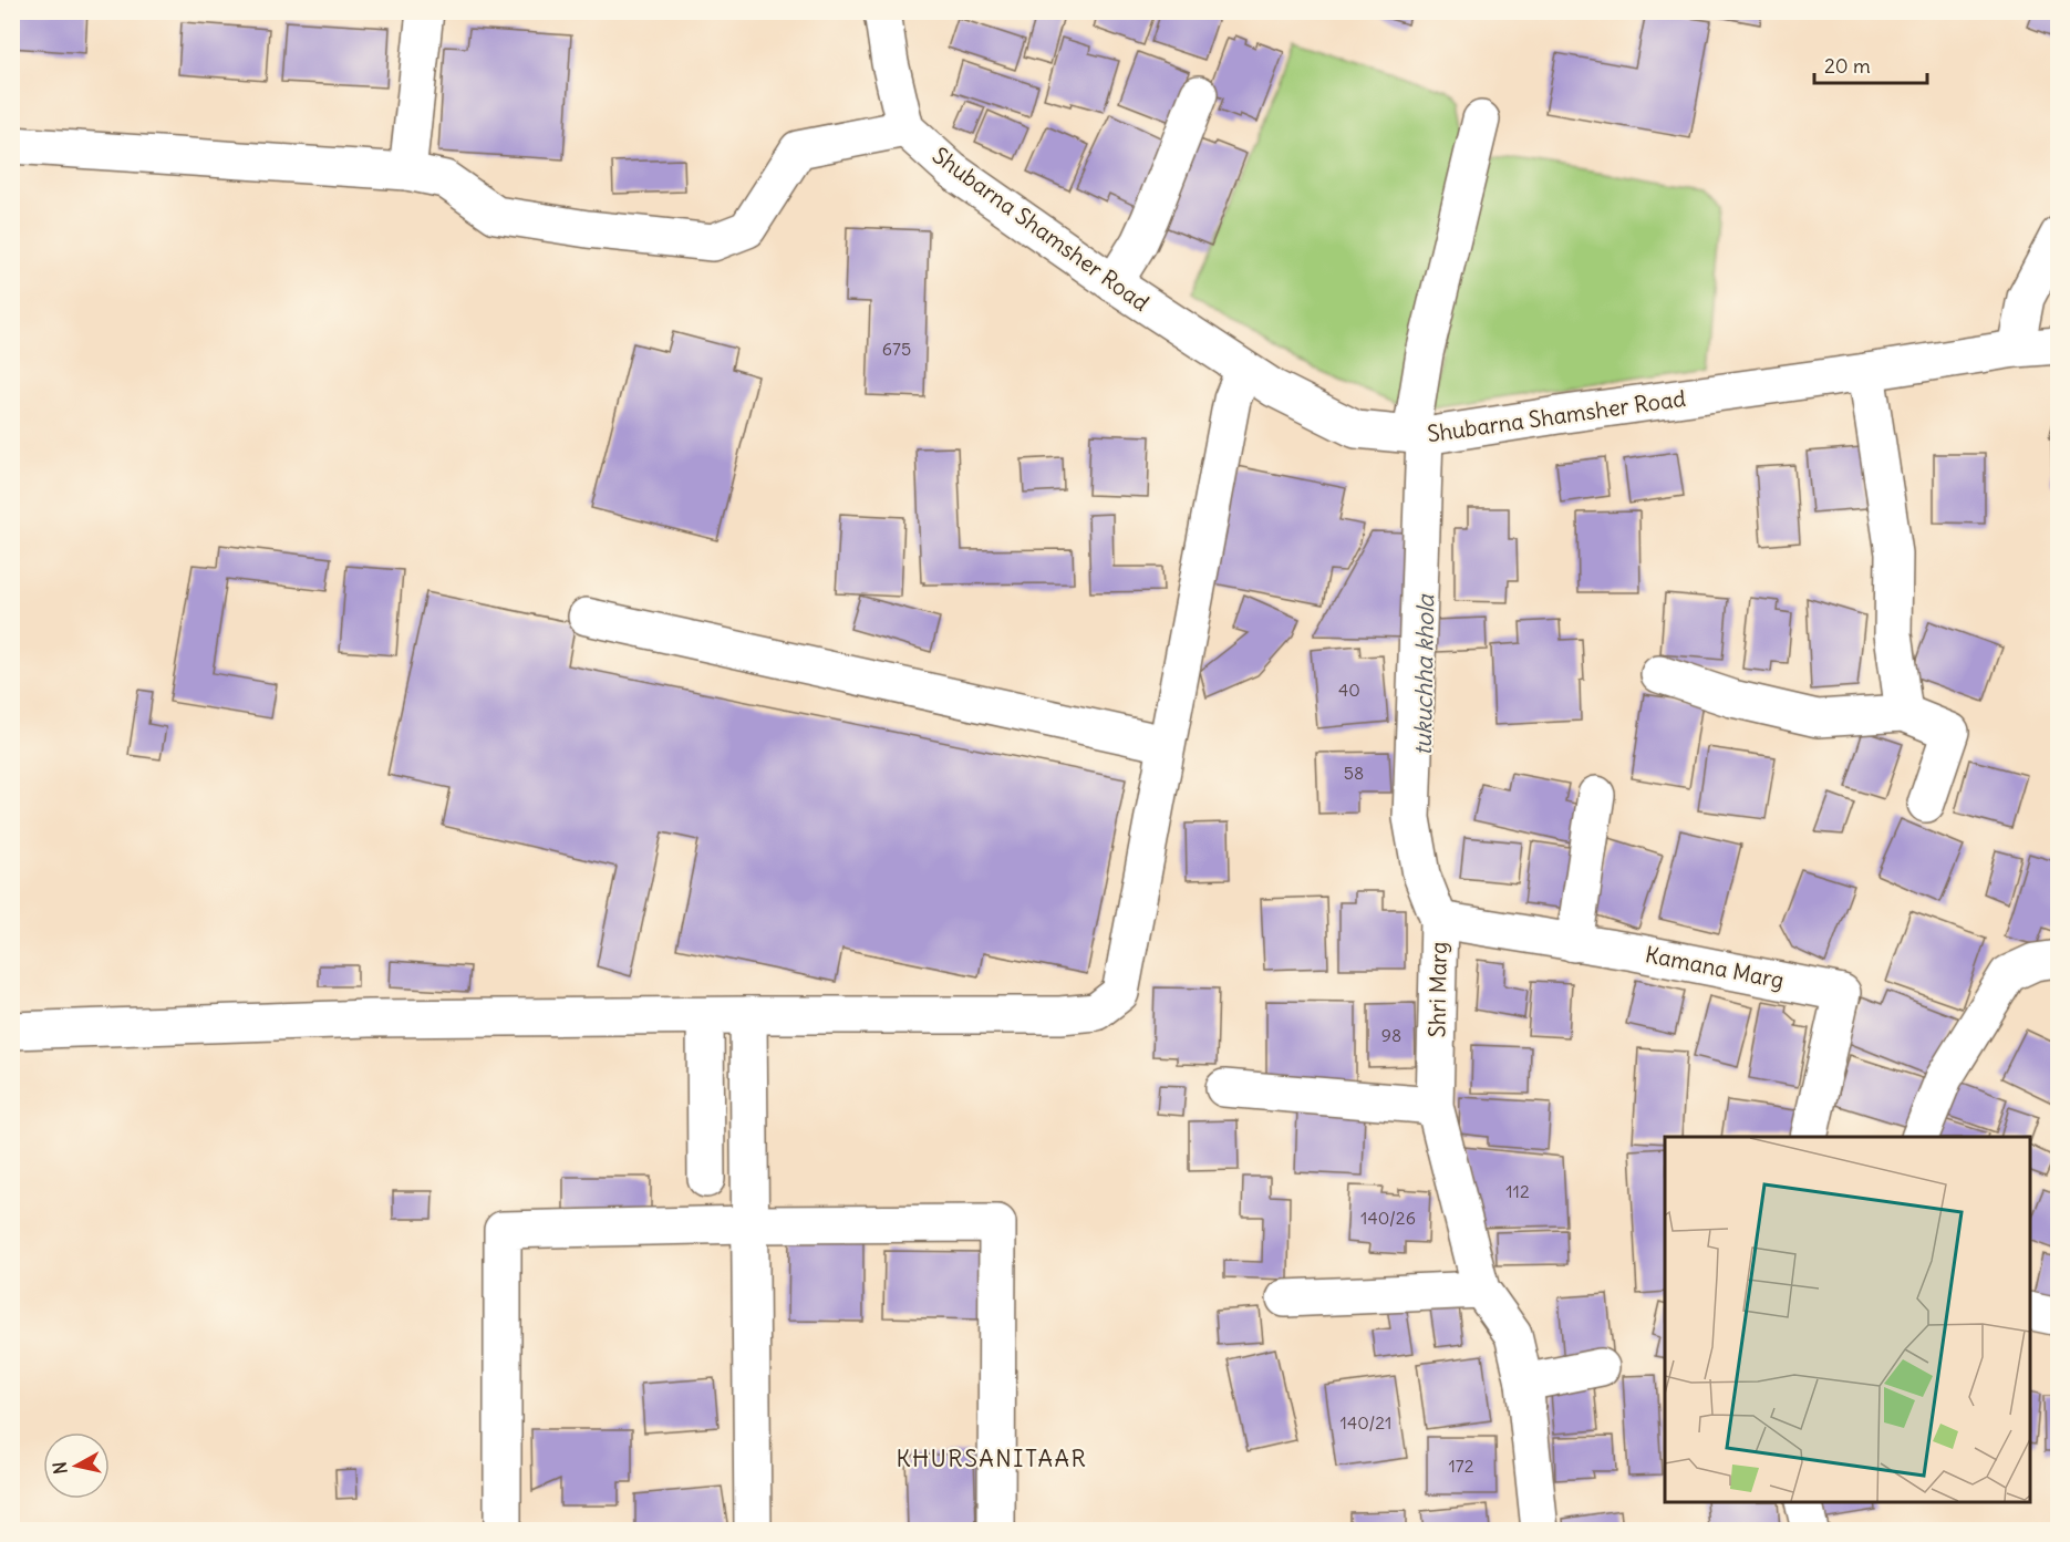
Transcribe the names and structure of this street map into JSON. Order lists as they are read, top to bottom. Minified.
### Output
{"streets":{"street":["Shubarna Shamsher Road","Kamana Marg","Shri Marg"]},"crossings":[["Shubarna Shamsher Road","Shri Marg"],["Kamana Marg","Shri Marg"]],"districts":["KHURSANITAAR"],"water":["tukuchha khola"],"house_numbers":["675","40","58","98","112","140/26","140/21","172"],"scale_bar":"20 m","north":"left"}
